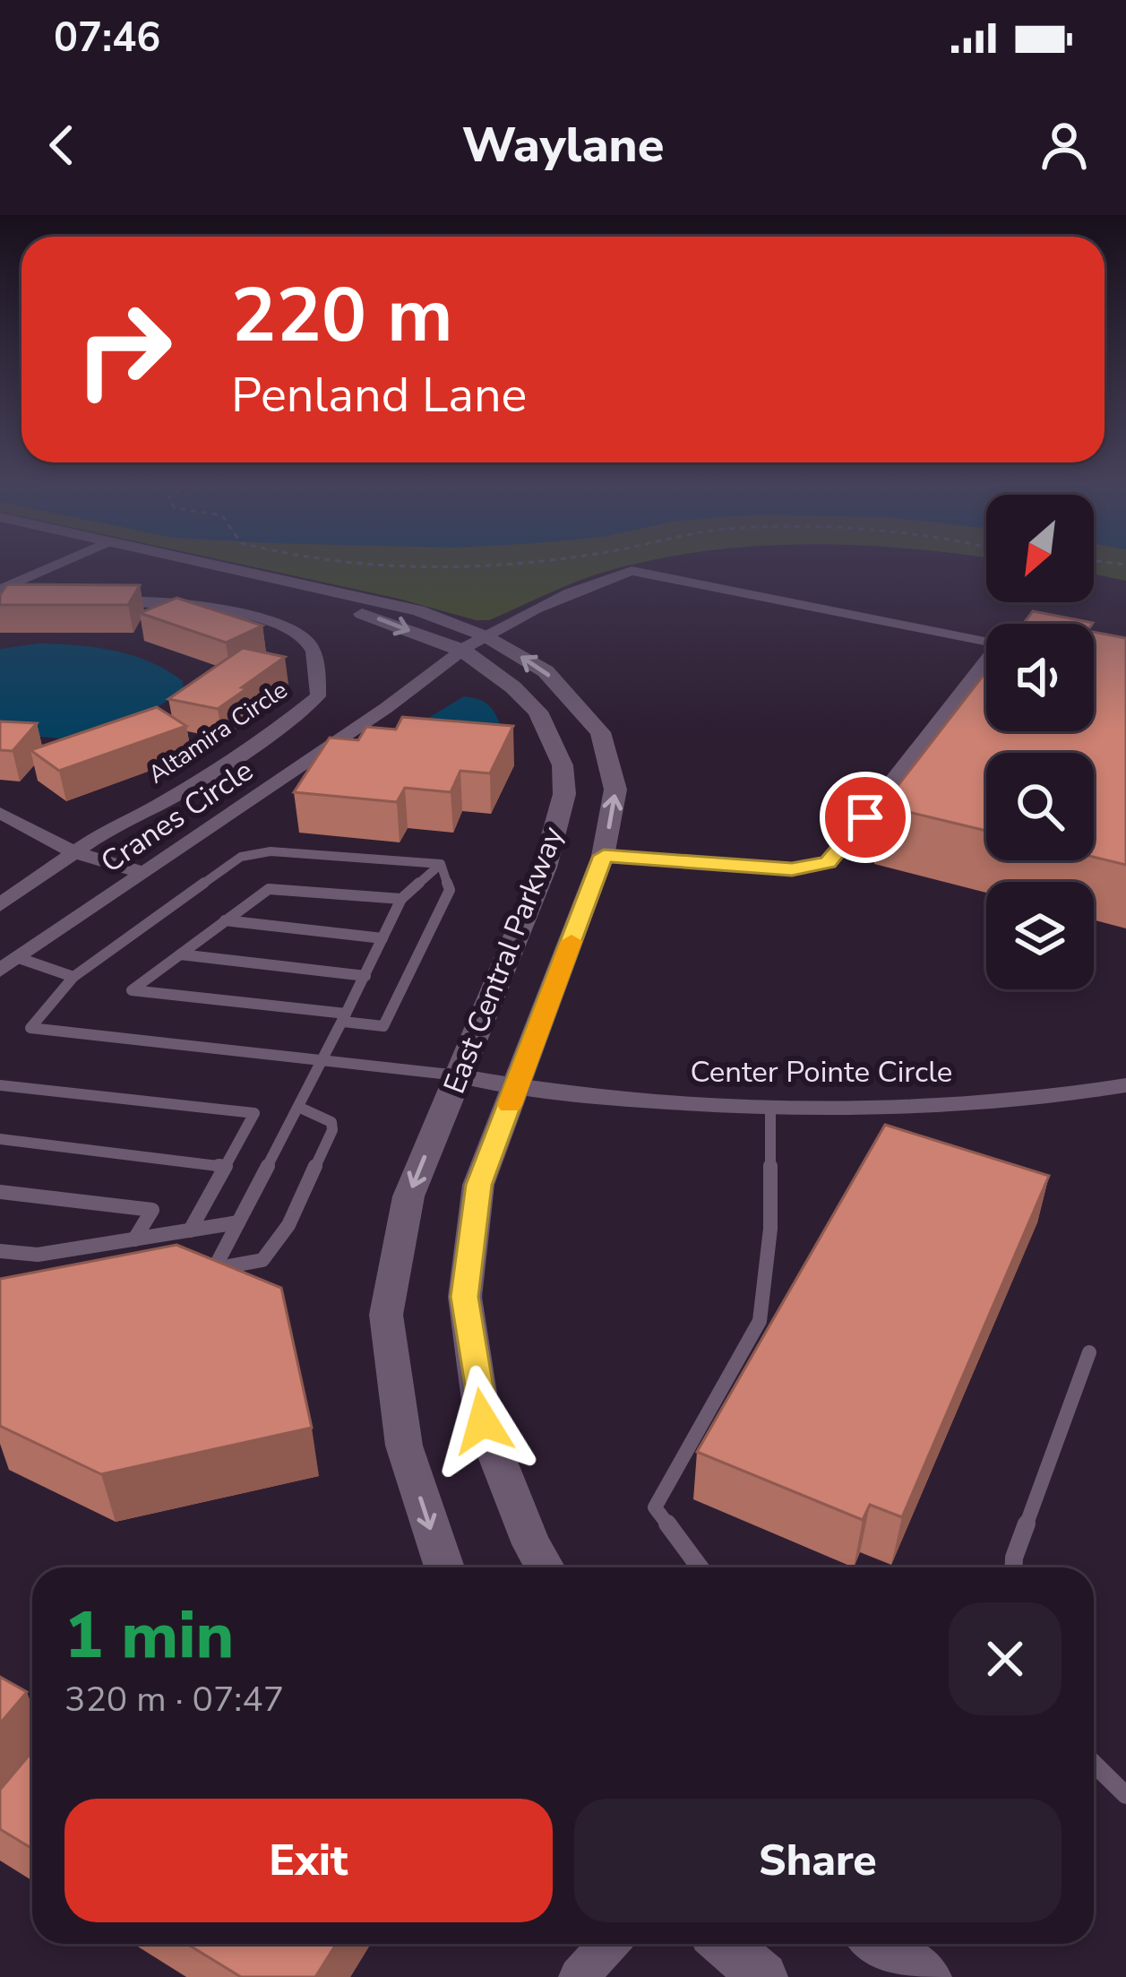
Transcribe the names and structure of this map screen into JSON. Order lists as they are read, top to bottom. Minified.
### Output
{"streets":{"main road":["East Central Parkway"],"street":["Altamira Circle","Cranes Circle","Center Pointe Circle"]},"crossings":[["Cranes Circle","East Central Parkway"],["East Central Parkway","Center Pointe Circle"]],"north":"bottom left","page":{"status":"07:46","header":"Waylane","turn":["220 m","Penland Lane"],"heading":["1 min","320 m · 07:47"],"buttons":["Exit","Share"]}}
